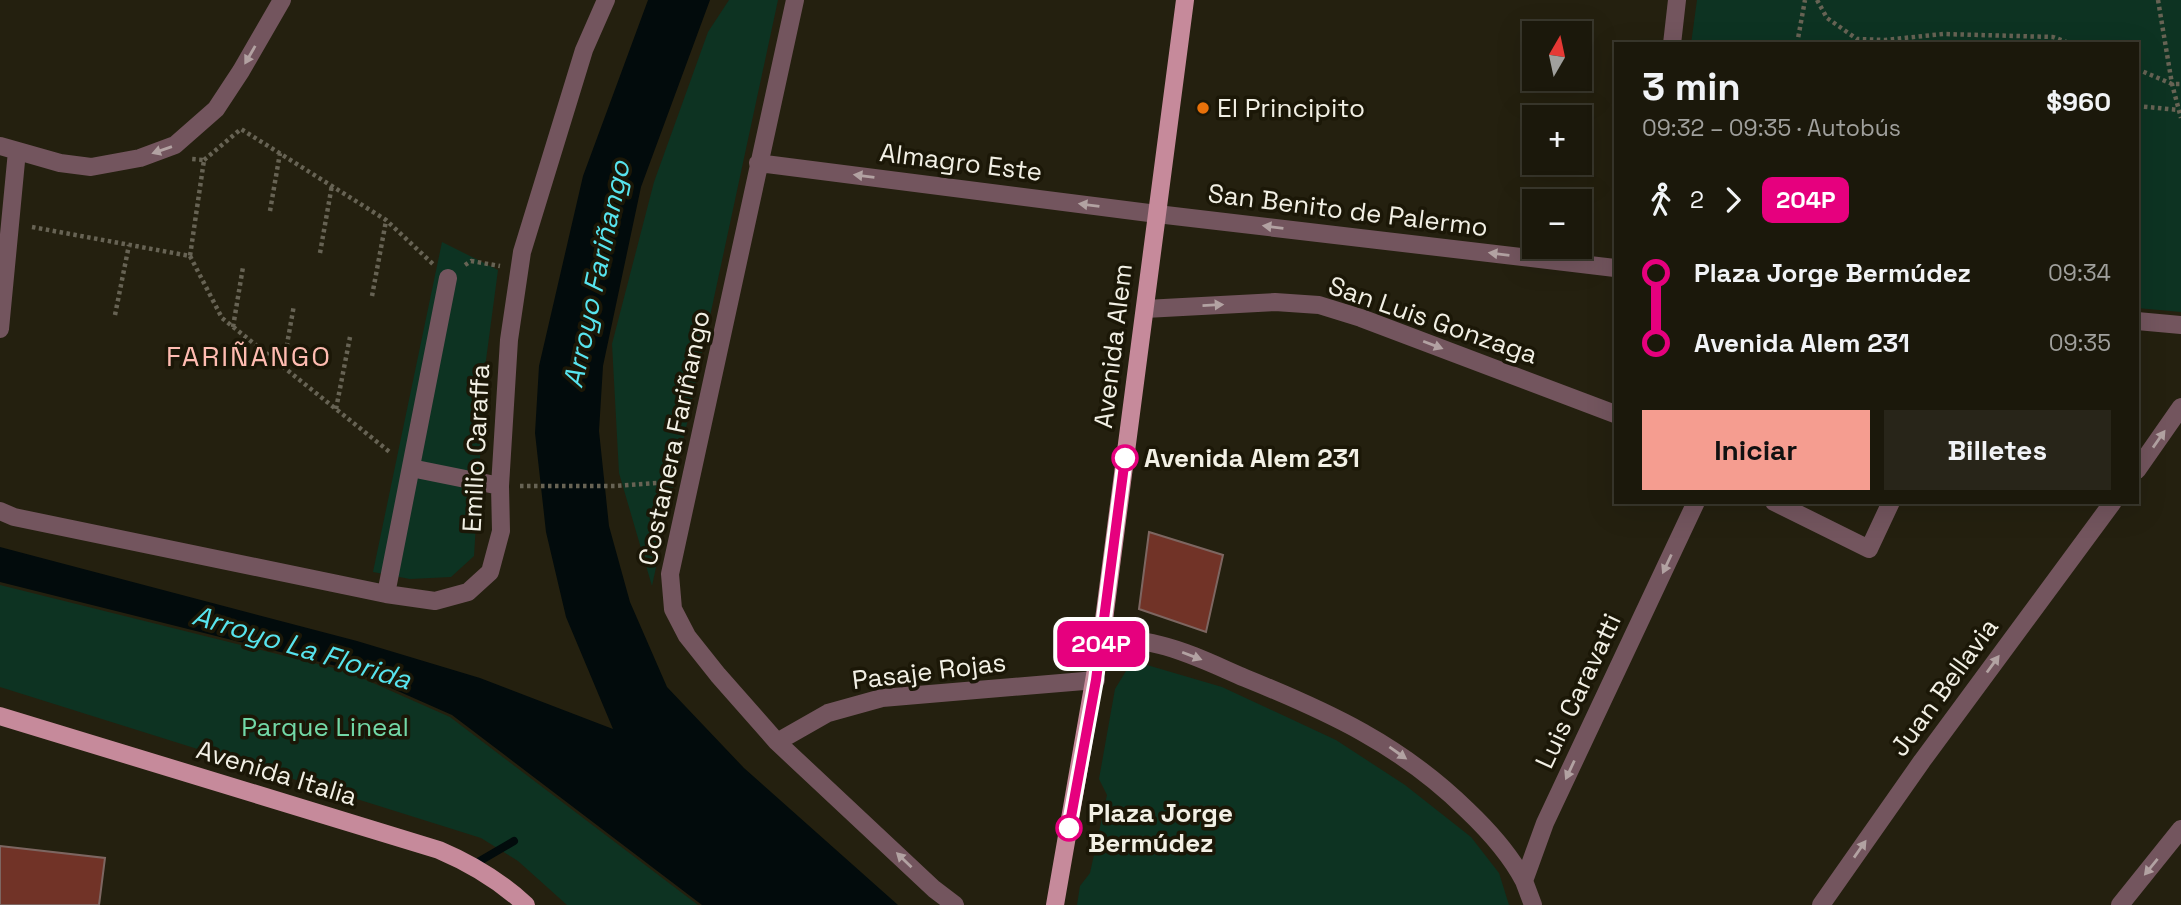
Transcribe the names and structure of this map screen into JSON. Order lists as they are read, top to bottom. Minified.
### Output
{"streets":{"main road":["Avenida Alem","Avenida Italia"],"street":["Almagro Este","San Benito de Palermo","San Luis Gonzaga","Costanera Fariñango","Emilio Caraffa","Pasaje Rojas","Juan Bellavia","Luis Caravatti"]},"crossings":[["Almagro Este","San Benito de Palermo"],["Almagro Este","Avenida Alem"],["Almagro Este","Costanera Fariñango"],["San Benito de Palermo","Avenida Alem"],["San Luis Gonzaga","Avenida Alem"],["Avenida Alem","Pasaje Rojas"],["Costanera Fariñango","Pasaje Rojas"]],"one_way":["Almagro Este","San Benito de Palermo","San Luis Gonzaga","Juan Bellavia","Luis Caravatti"],"districts":["FARIÑANGO"],"water":["Arroyo Fariñango","Arroyo La Florida"],"parks":["Parque Lineal"],"places":["El Principito","Avenida Alem 231","Plaza Jorge Bermúdez"],"lines":["bus line 204P"],"north":"top","page":{"on_map":"204P","map_buttons":["+","−"],"heading":["3 min","09:32 – 09:35 · Autobús","$960"],"legs":["2","204P"],"list":[{"name":"Plaza Jorge Bermúdez","value":"09:34"},{"name":"Avenida Alem 231","value":"09:35"}],"buttons":["Iniciar","Billetes"]}}
